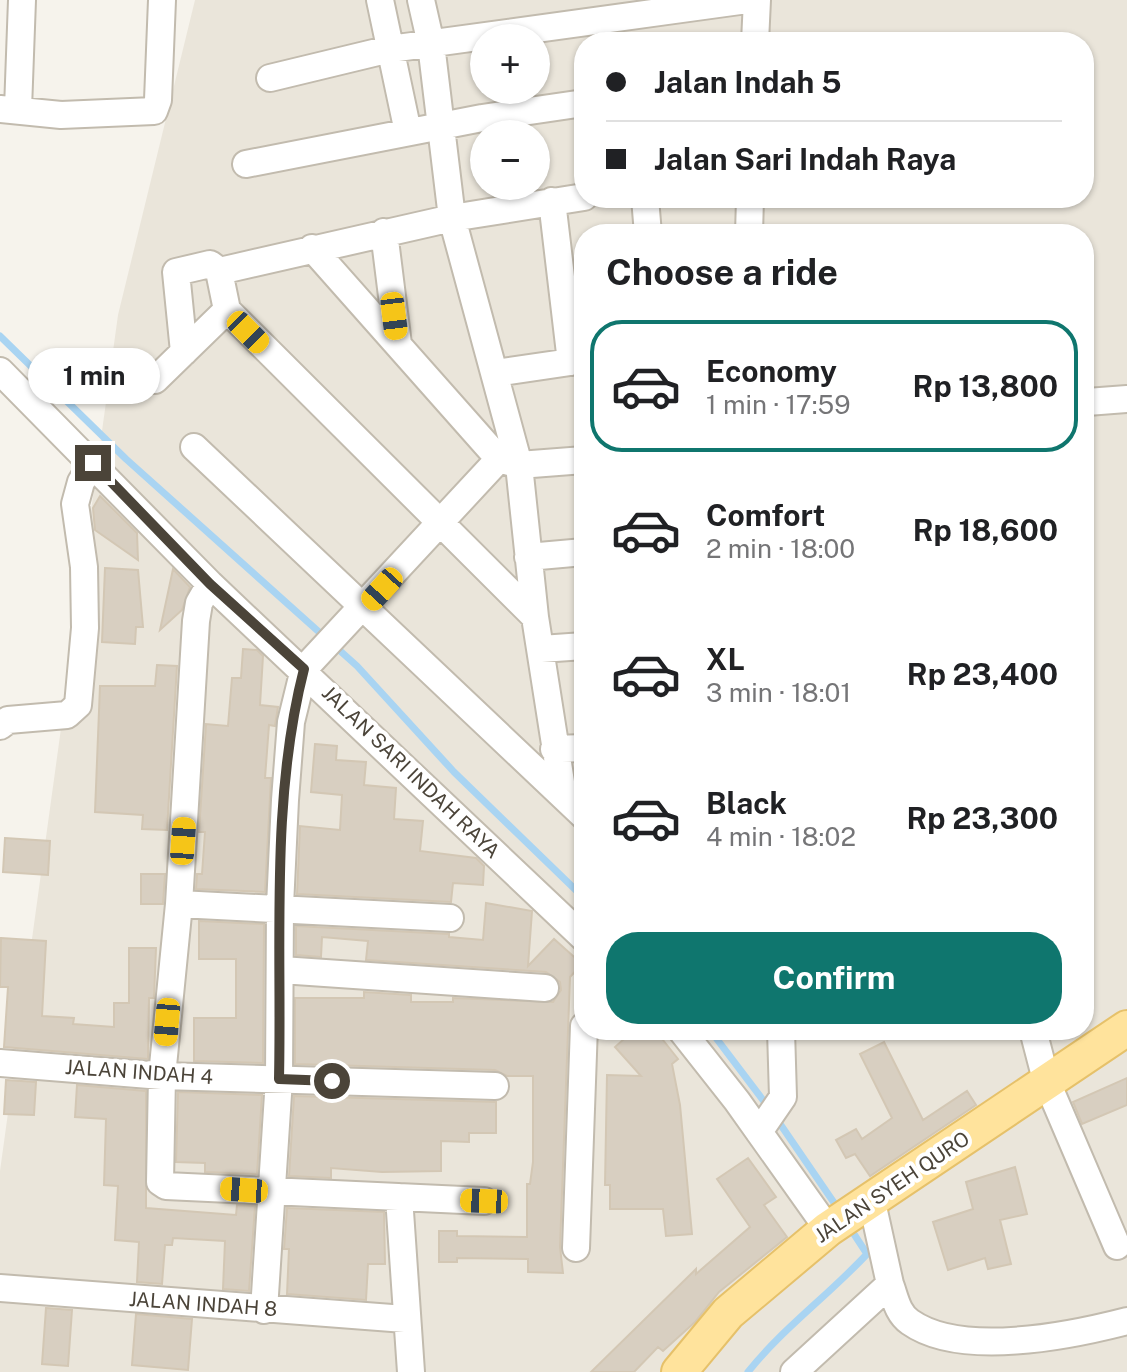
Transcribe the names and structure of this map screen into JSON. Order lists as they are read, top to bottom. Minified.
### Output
{"streets":{"main road":["JALAN SYEH QURO"],"street":["JALAN SARI INDAH RAYA","JALAN INDAH 4","JALAN INDAH 8"]},"page":{"map_buttons":["+","−"],"banner":["Jalan Indah 5","Jalan Sari Indah Raya"],"heading":"Choose a ride","list":[{"name":"Economy","note":"1 min · 17:59","value":"Rp 13,800"},{"name":"Comfort","note":"2 min · 18:00","value":"Rp 18,600"},{"name":"XL","note":"3 min · 18:01","value":"Rp 23,400"},{"name":"Black","note":"4 min · 18:02","value":"Rp 23,300"}],"bubble":"1 min","buttons":"Confirm"}}
